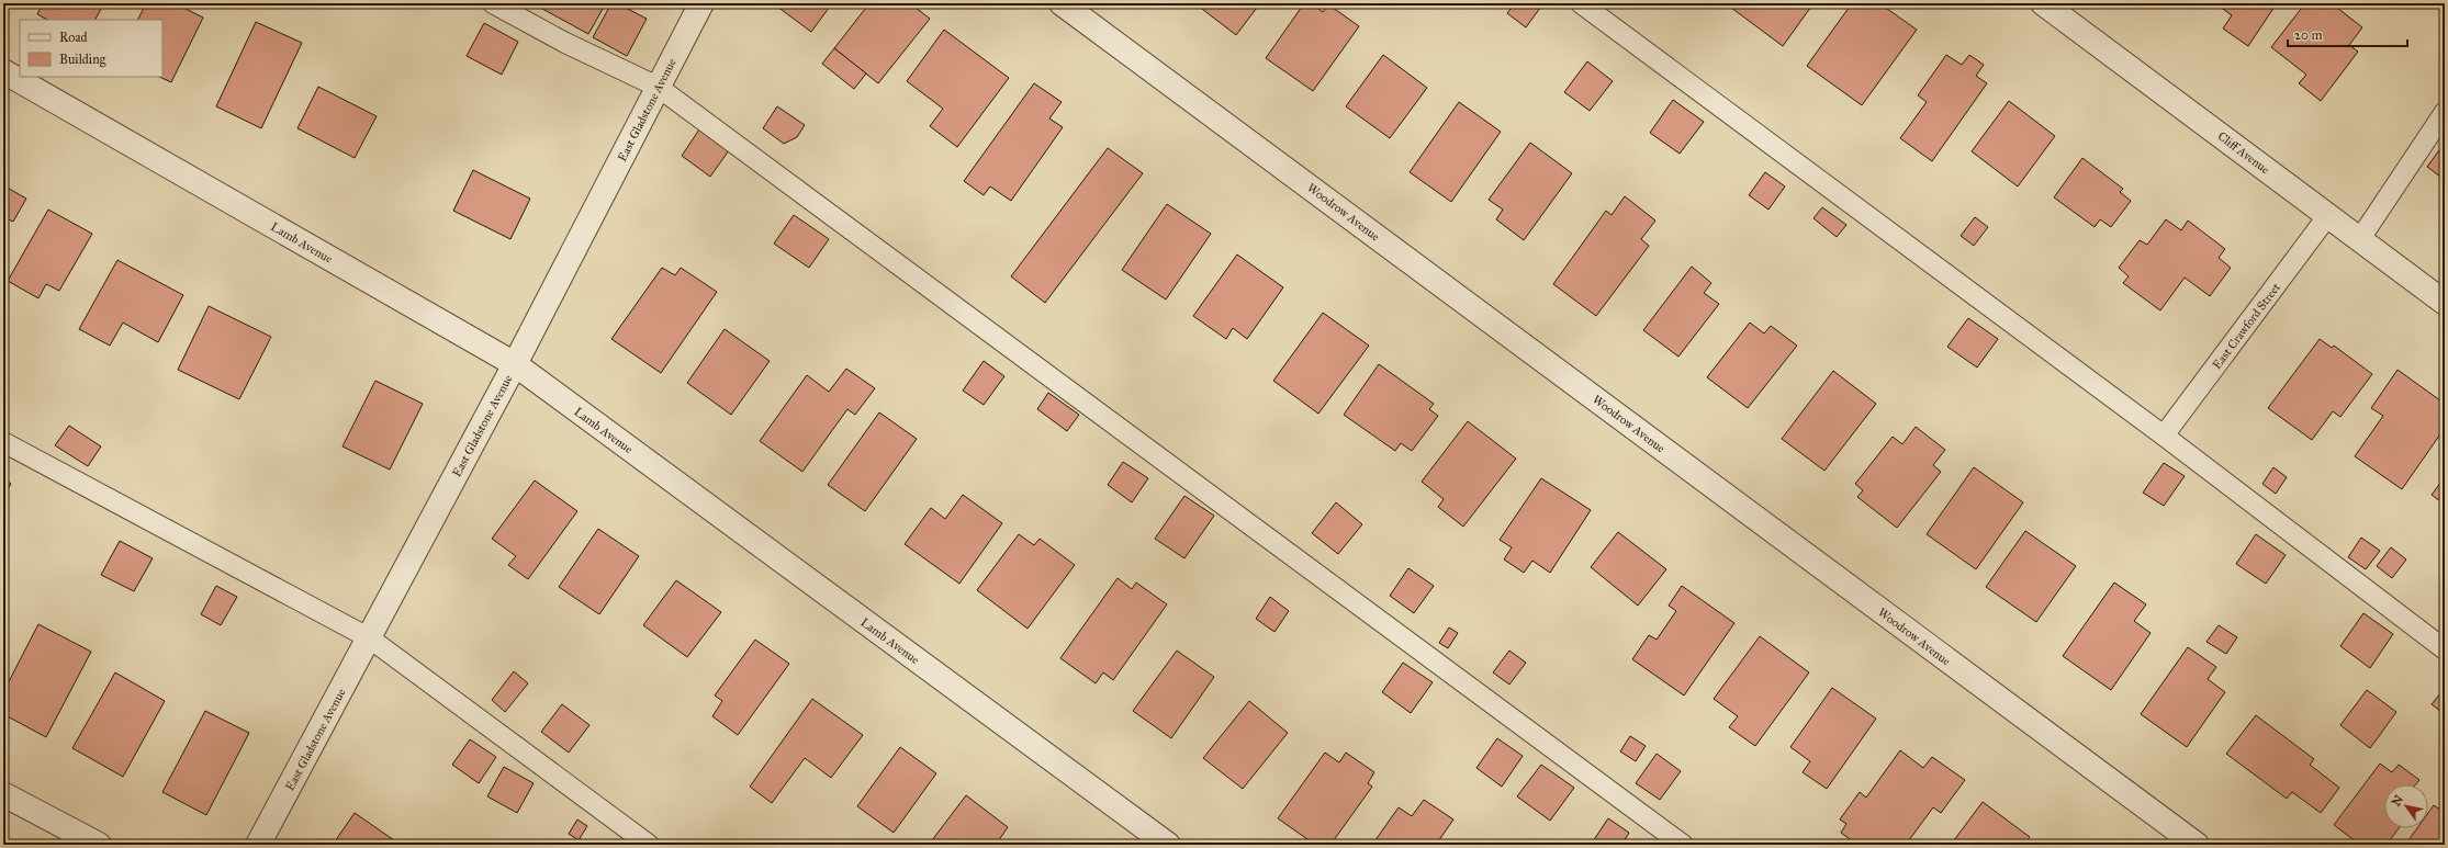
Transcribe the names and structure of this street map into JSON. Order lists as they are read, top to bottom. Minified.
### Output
{"streets":{"street":["East Gladstone Avenue","Cliff Avenue","Woodrow Avenue","Lamb Avenue"],"lane":["East Crawford Street"]},"crossings":[["East Gladstone Avenue","Lamb Avenue"],["Cliff Avenue","East Crawford Street"]],"legend":["Road","Building"],"scale_bar":"20 m","north":"top left"}
